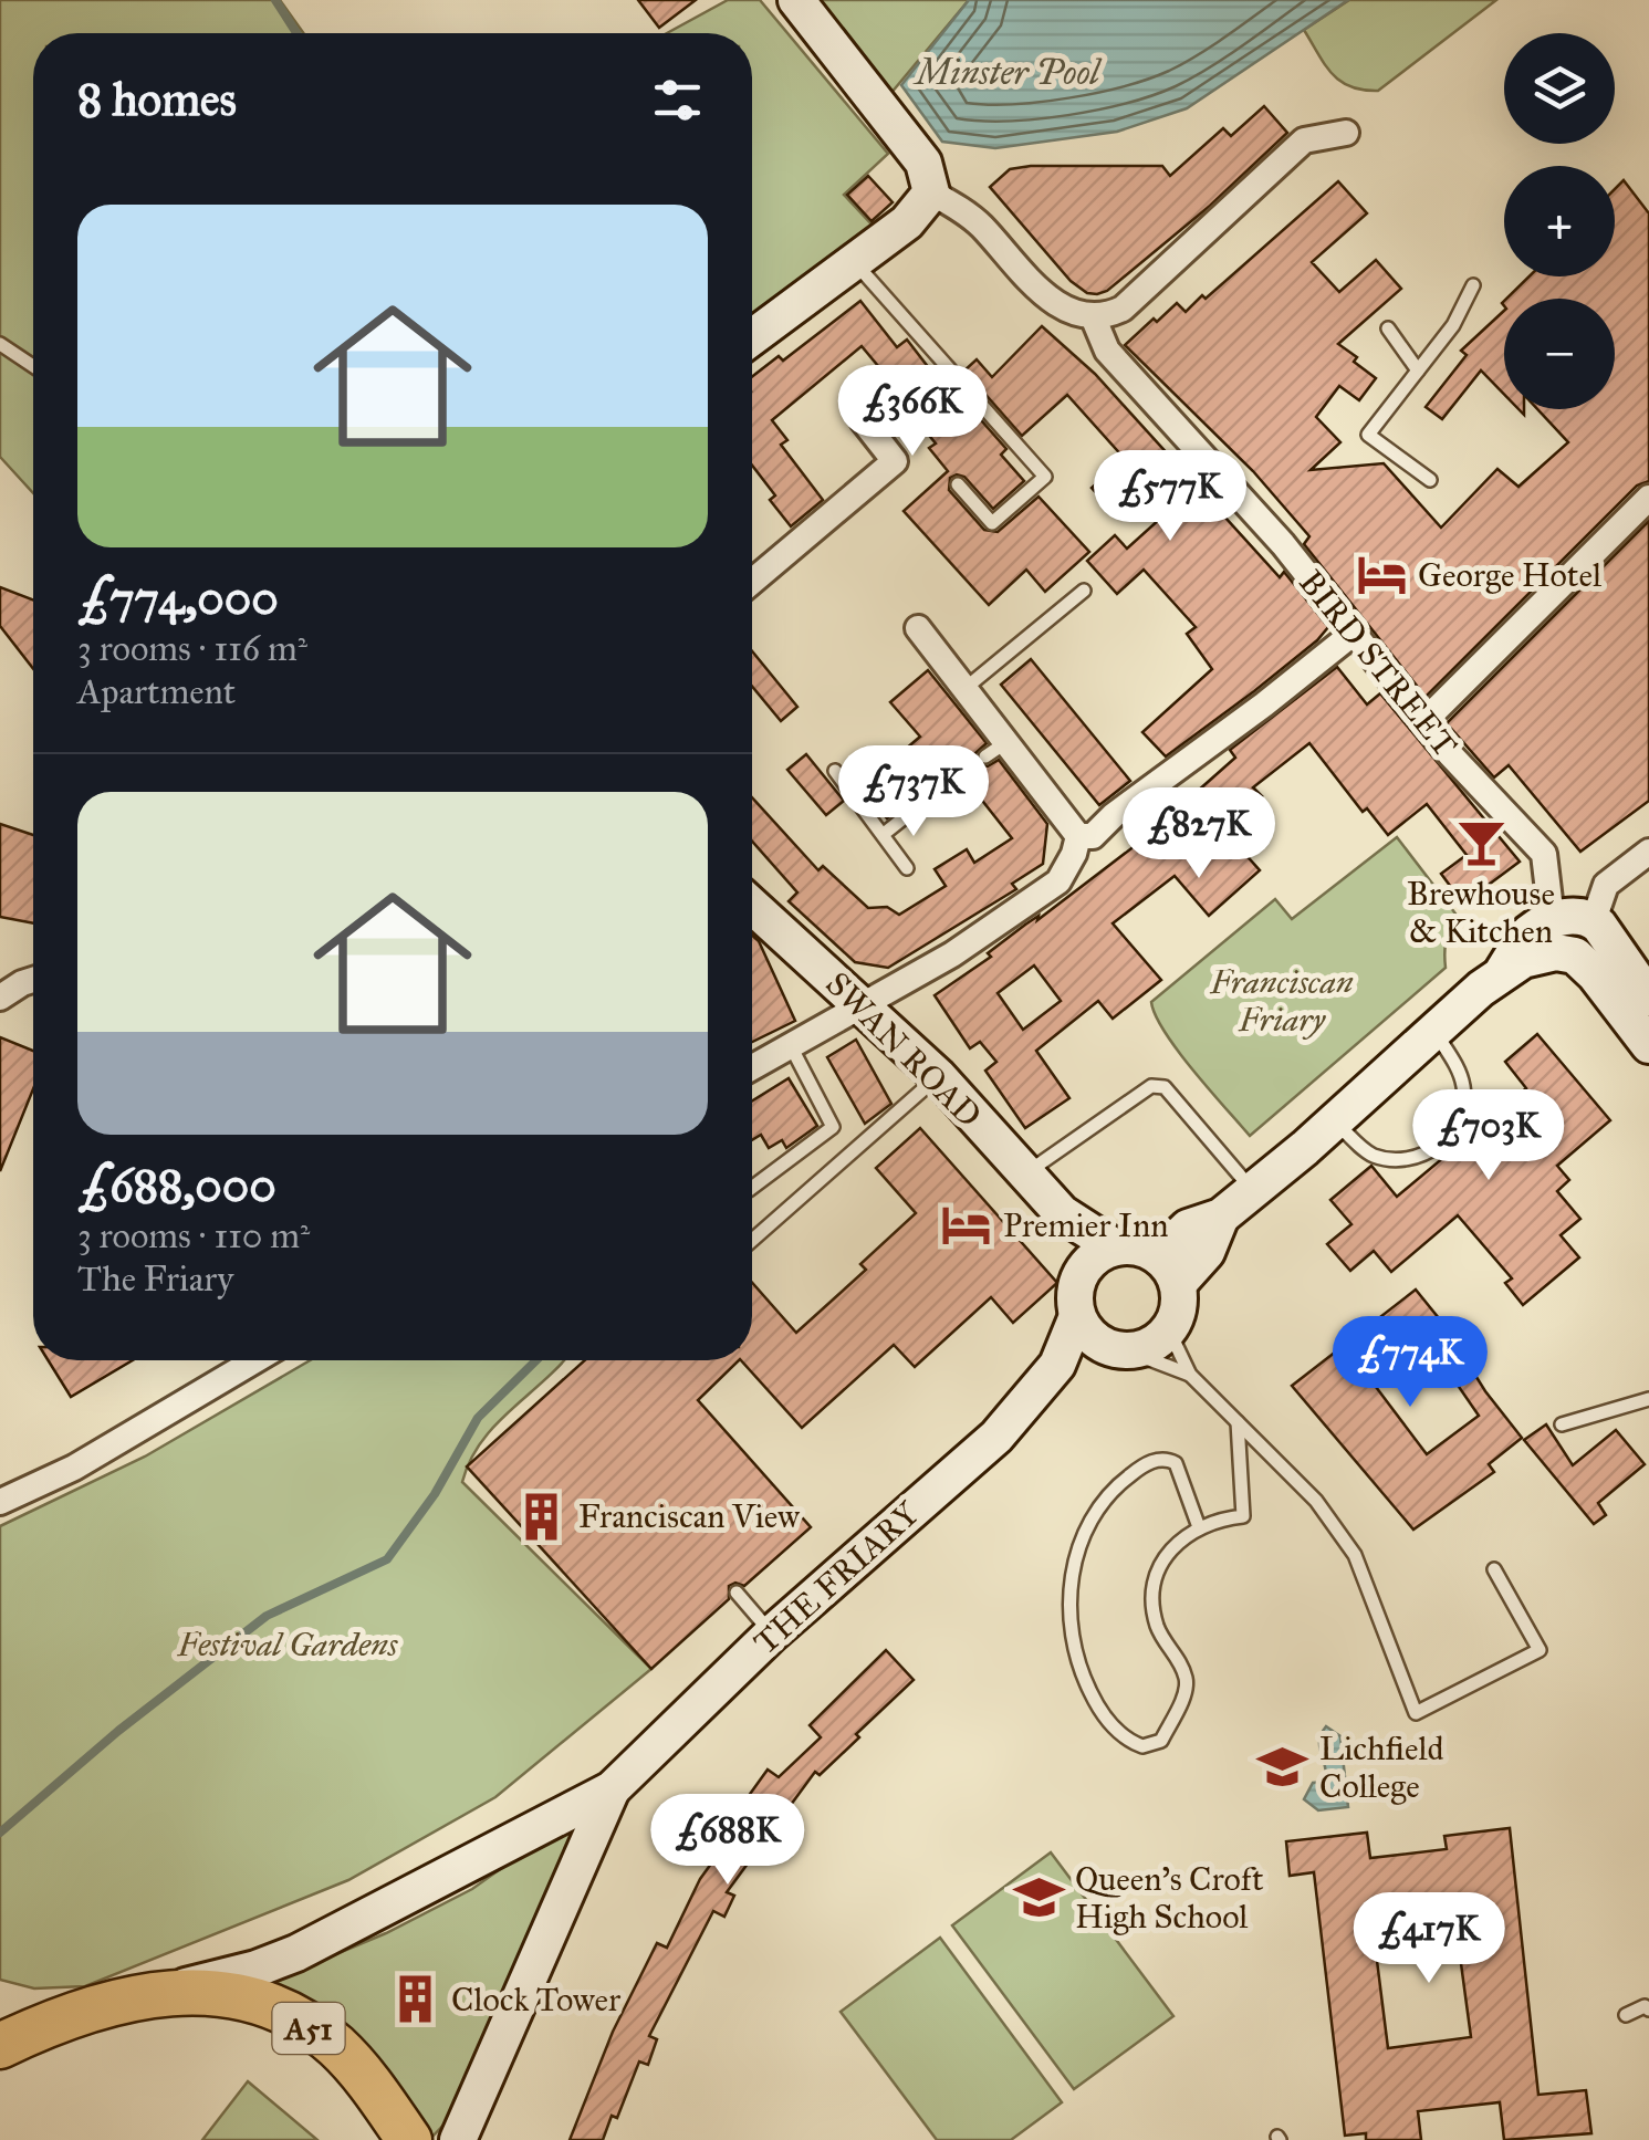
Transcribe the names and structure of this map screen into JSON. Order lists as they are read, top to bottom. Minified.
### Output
{"streets":{"highway":["THE FRIARY","A51"],"street":["BIRD STREET","SWAN ROAD"]},"crossings":[["SWAN ROAD","THE FRIARY"]],"water":["Minster Pool"],"parks":["Franciscan Friary","Festival Gardens"],"places":{"hotel":["George Hotel","Premier Inn"],"bar":["Brewhouse & Kitchen"],"building":["Franciscan View","Clock Tower"],"school or university":["Lichfield College","Queen's Croft High School"]},"page":{"map_buttons":["+","−"],"heading":"8 homes","list":[{"name":"£774,000","note":"3 rooms · 116 m² · Apartment"},{"name":"£688,000","note":"3 rooms · 110 m² · The Friary"}],"price":["£366K","£577K","£737K","£827K","£703K","£774K","£688K","£417K"]}}
